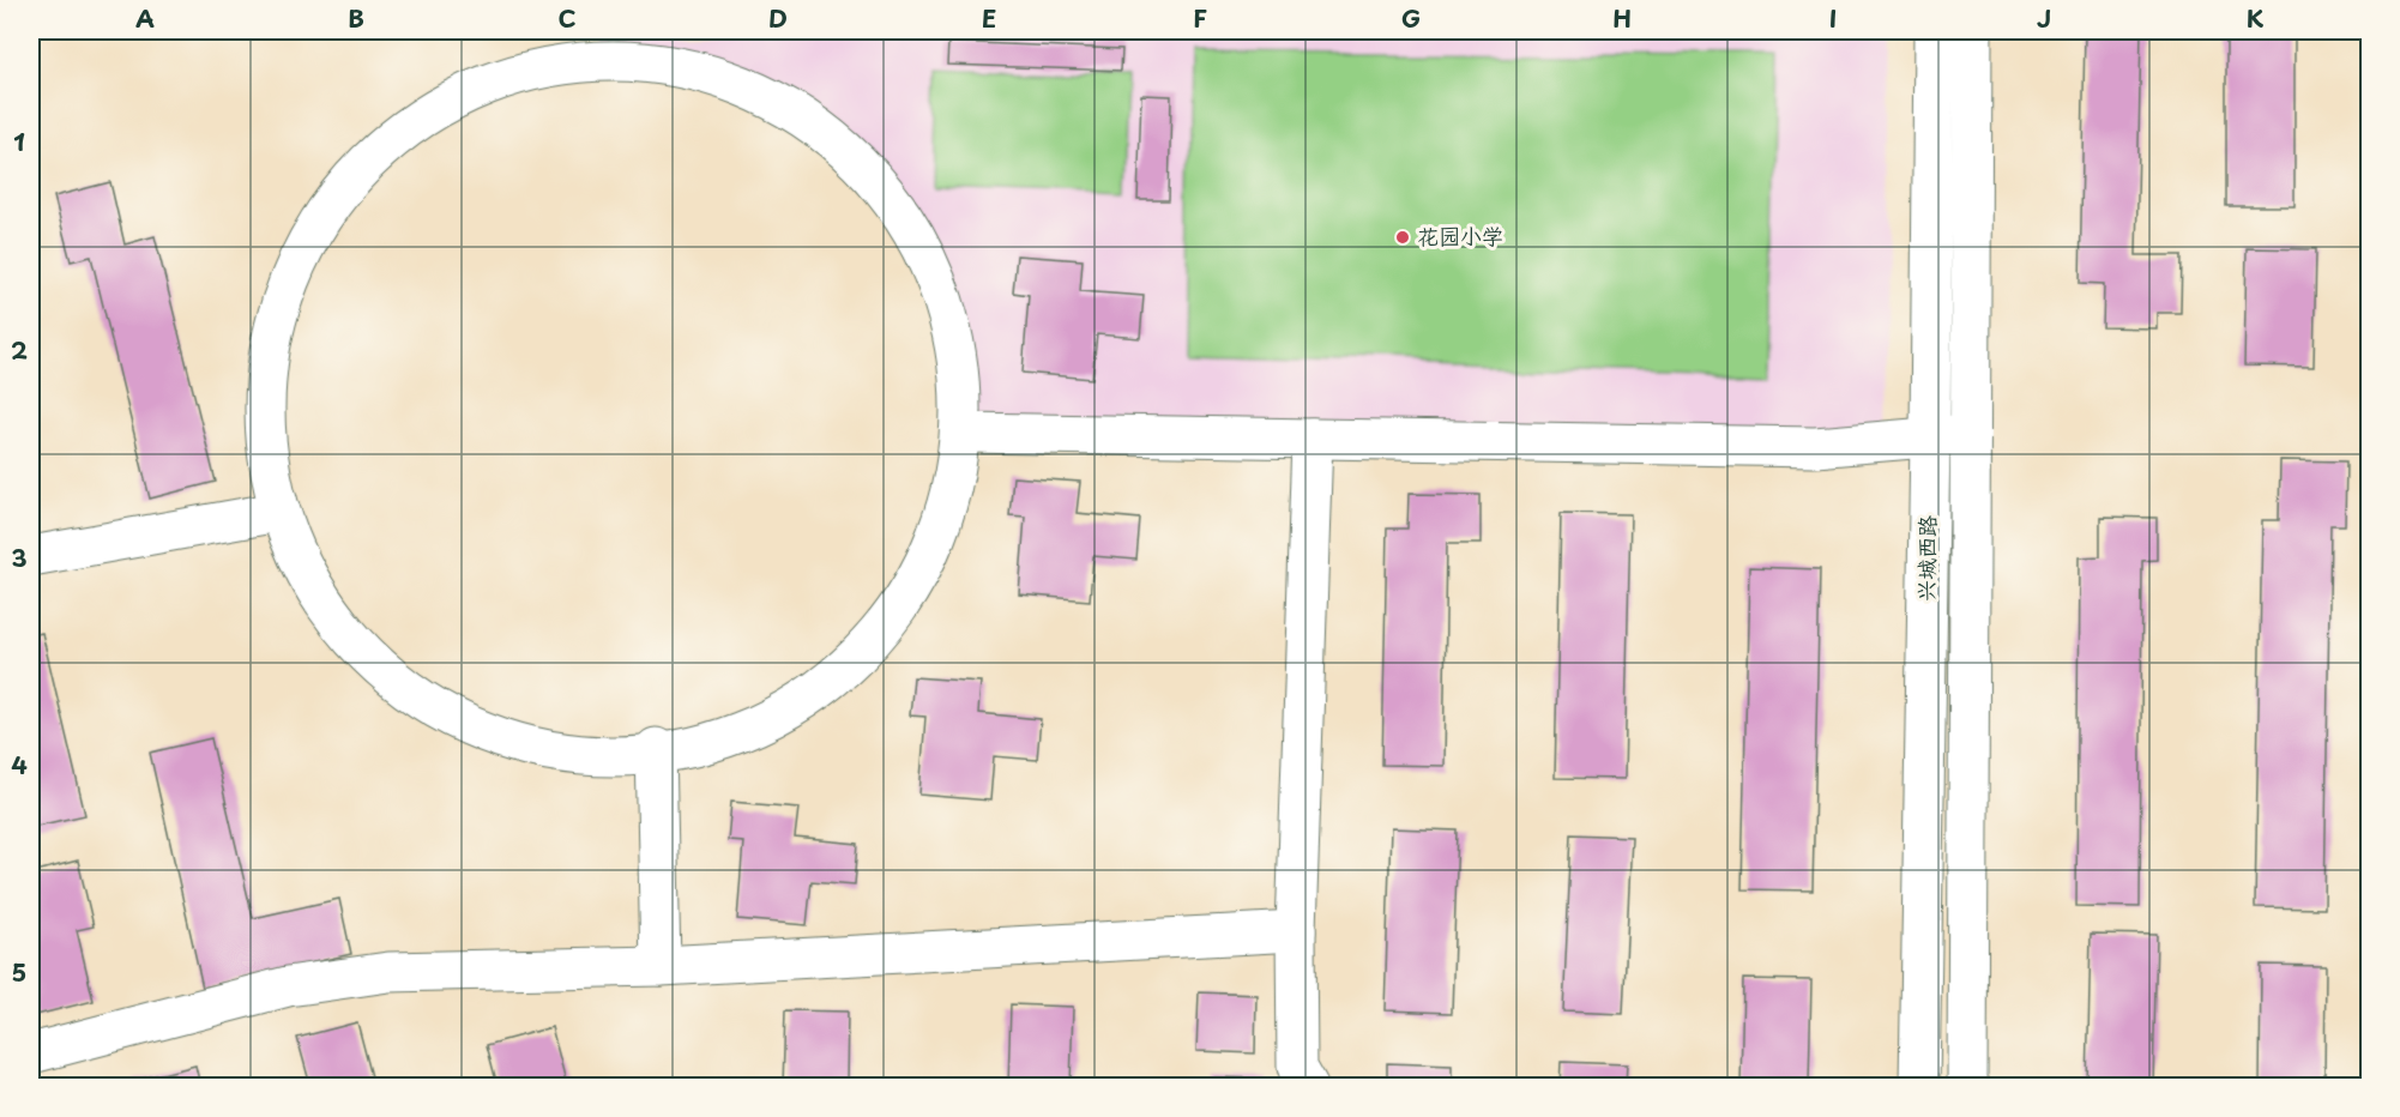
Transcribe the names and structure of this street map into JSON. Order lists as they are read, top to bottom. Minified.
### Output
{"streets":{"street":["兴城西路"]},"places":["花园小学"],"grid":{"columns":["A","B","C","D","E","F","G","H","I","J","K"],"rows":["1","2","3","4","5"]}}
